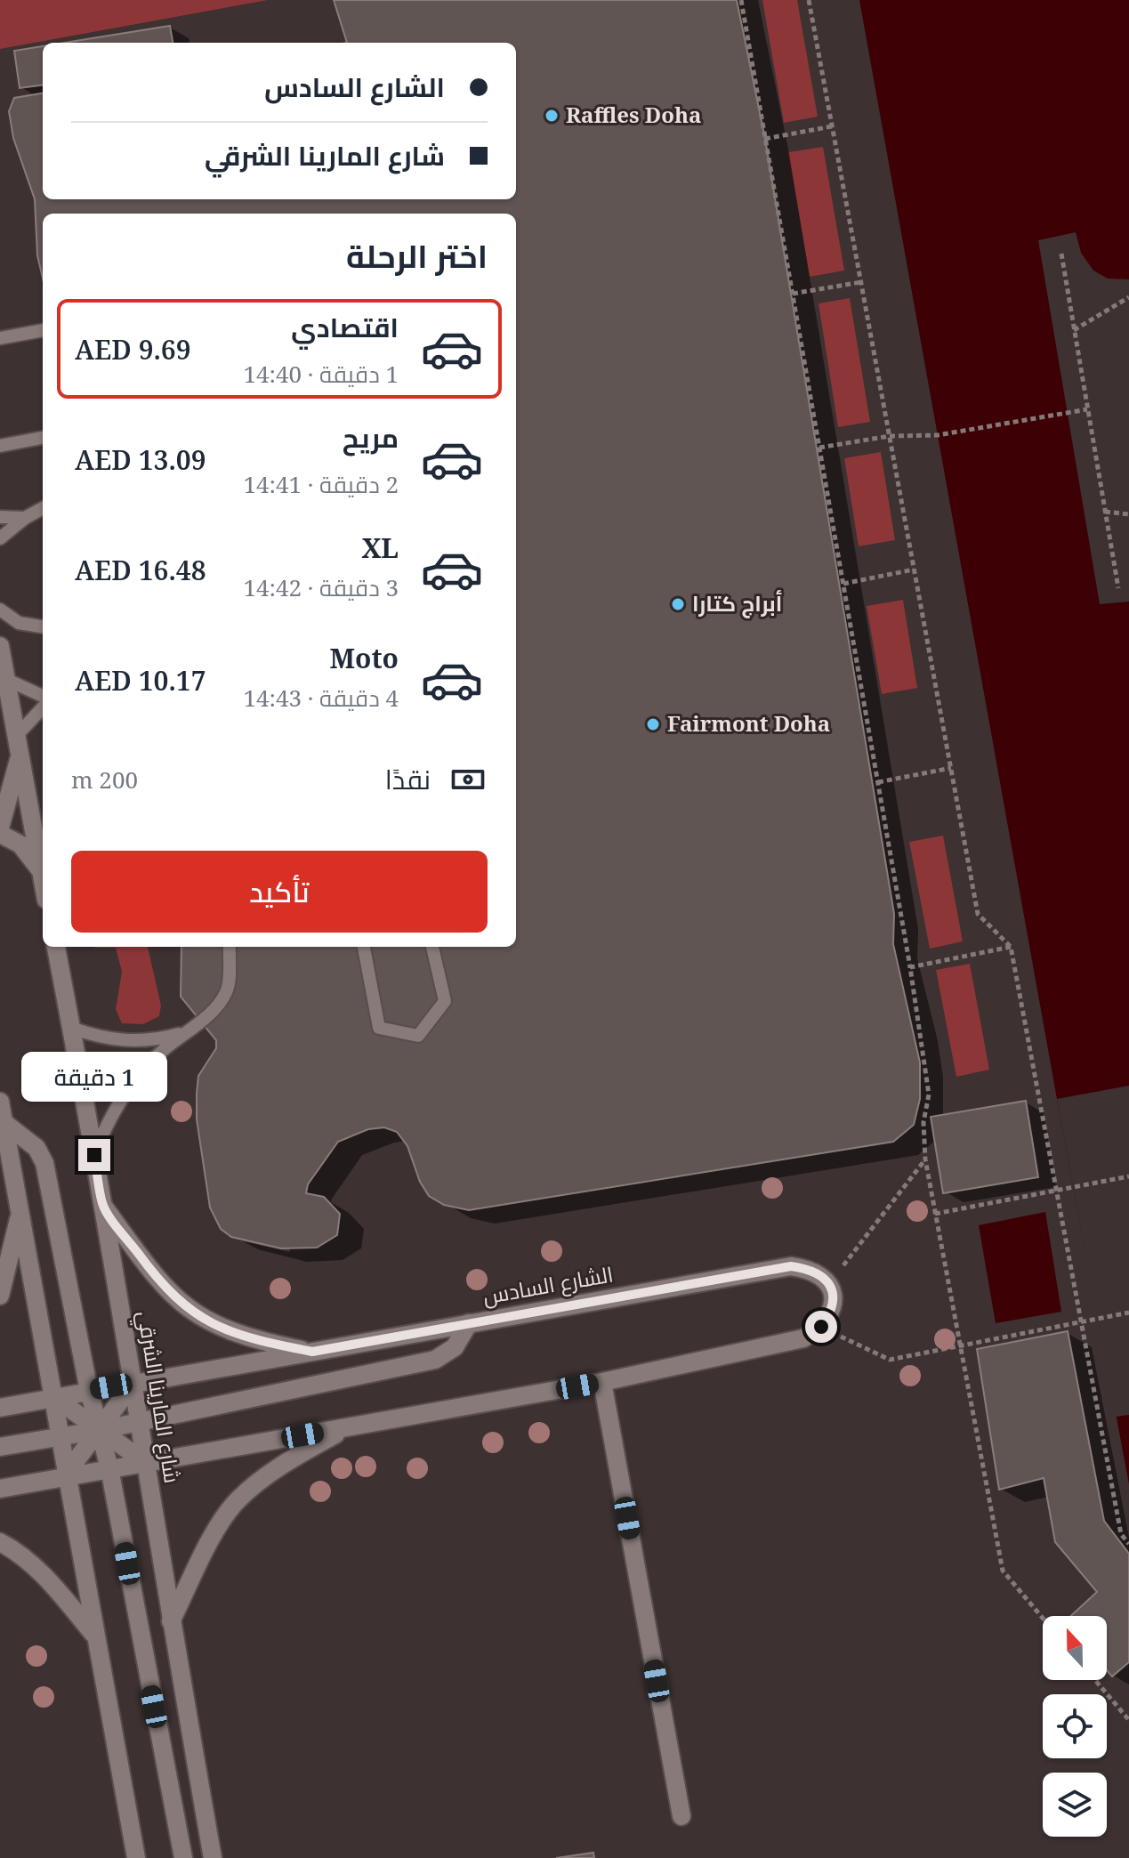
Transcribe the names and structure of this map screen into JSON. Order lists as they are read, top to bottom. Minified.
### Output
{"streets":{"street":["الشارع السادس","شارع المارينا الشرقي"]},"crossings":[["الشارع السادس","شارع المارينا الشرقي"]],"places":["Raffles Doha","أبراج كتارا","Fairmont Doha"],"north":"top","page":{"banner":["الشارع السادس","شارع المارينا الشرقي"],"heading":"اختر الرحلة","list":[{"name":"اقتصادي","note":"1 دقيقة · 14:40","value":"AED 9.69"},{"name":"مريح","note":"2 دقيقة · 14:41","value":"AED 13.09"},{"name":"XL","note":"3 دقيقة · 14:42","value":"AED 16.48"},{"name":"Moto","note":"4 دقيقة · 14:43","value":"AED 10.17"}],"pay":["نقدًا","200 m"],"buttons":"تأكيد","bubble":"1 دقيقة"}}
